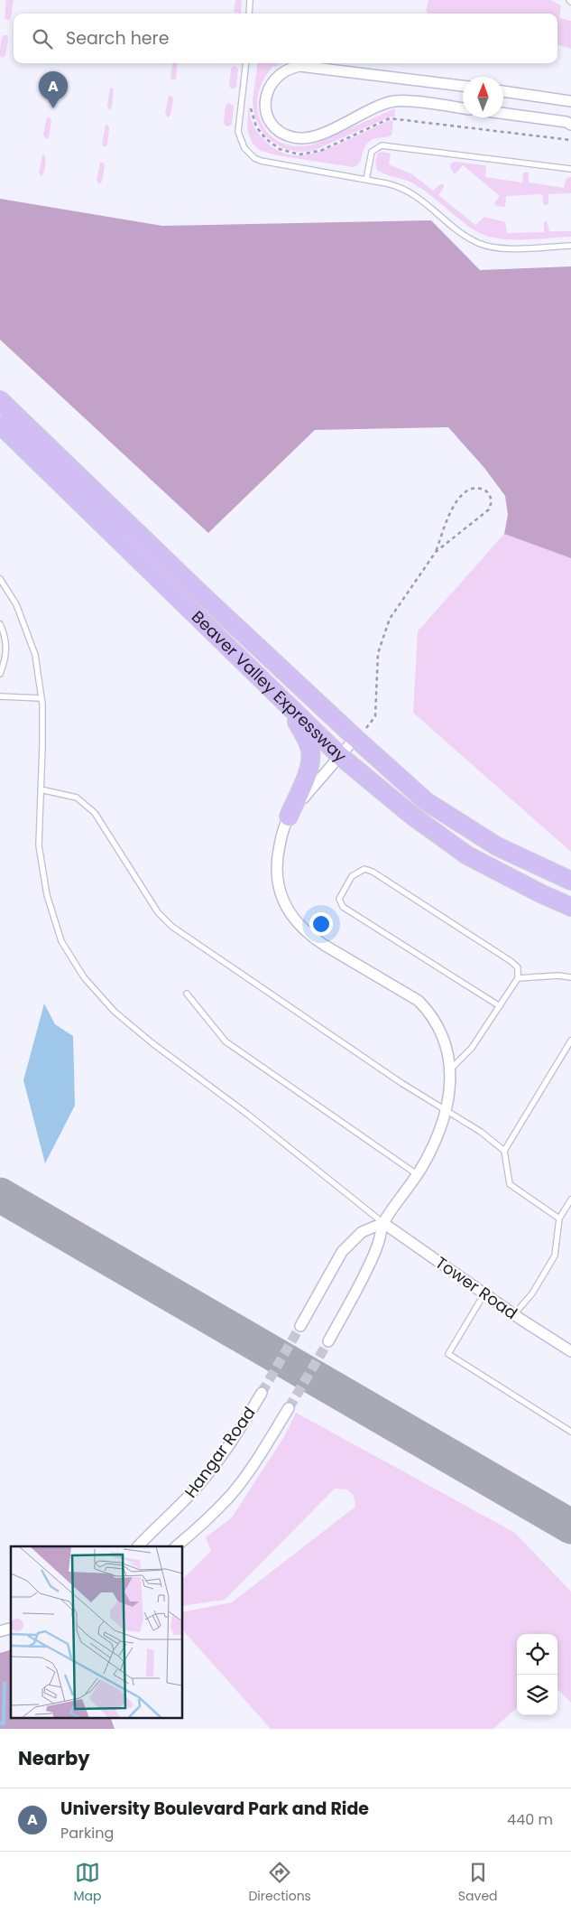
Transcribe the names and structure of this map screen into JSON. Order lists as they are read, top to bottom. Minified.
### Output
{"streets":{"highway":["Beaver Valley Expressway"],"street":["Tower Road","Hangar Road"]},"north":"top","page":{"search":"Search here","pins":"A","heading":"Nearby","list":[{"mark":"A","name":"University Boulevard Park and Ride","note":"Parking","value":"440 m"}],"nav":["Map","Directions","Saved"]}}
